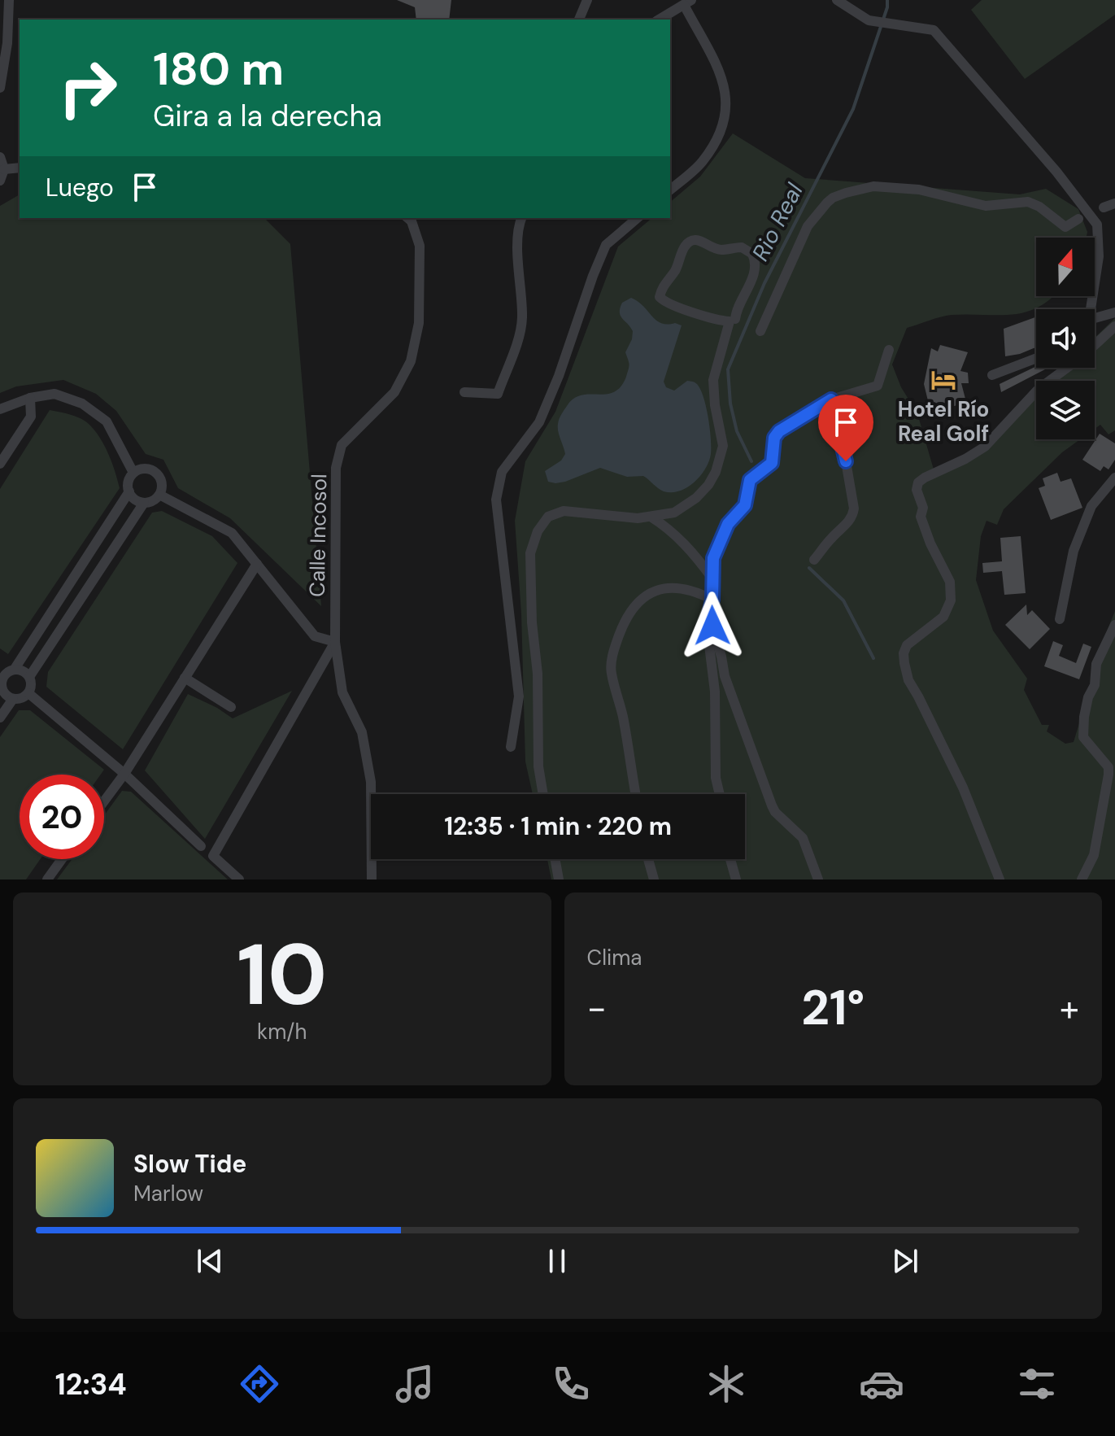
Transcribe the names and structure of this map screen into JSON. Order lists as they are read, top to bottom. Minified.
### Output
{"streets":{"street":["Calle Incosol"]},"water":["Rio Real"],"places":{"hotel":["Hotel Río Real Golf"]},"north":"top","page":{"turn":["180 m","Gira a la derecha"],"then":"Luego","limit":"20","trip":"12:35 · 1 min · 220 m","tile":[["10","km/h"],"Clima"],"heat":["−","21°","+"],"song":["Slow Tide","Marlow"],"tabs":"12:34"}}
